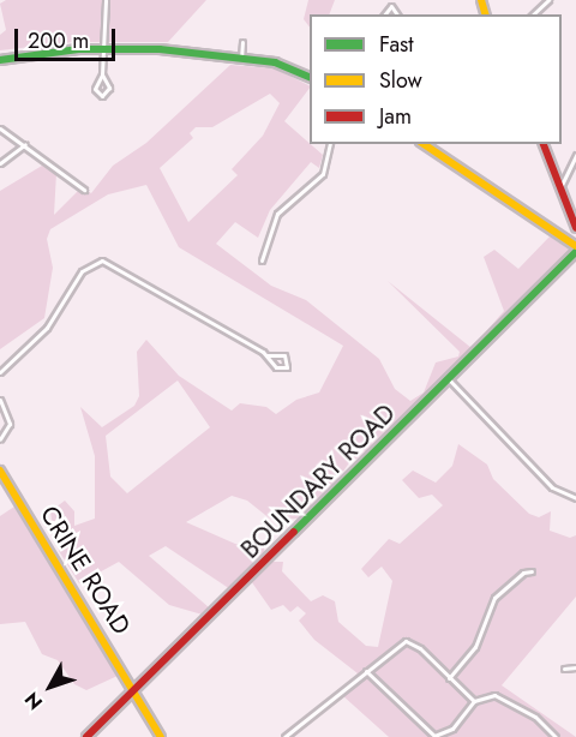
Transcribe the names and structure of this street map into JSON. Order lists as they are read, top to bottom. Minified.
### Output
{"streets":{"street":["BOUNDARY ROAD","CRINE ROAD"]},"crossings":[["BOUNDARY ROAD","CRINE ROAD"]],"legend":["Fast","Slow","Jam"],"scale_bar":"200 m","north":"bottom left"}
